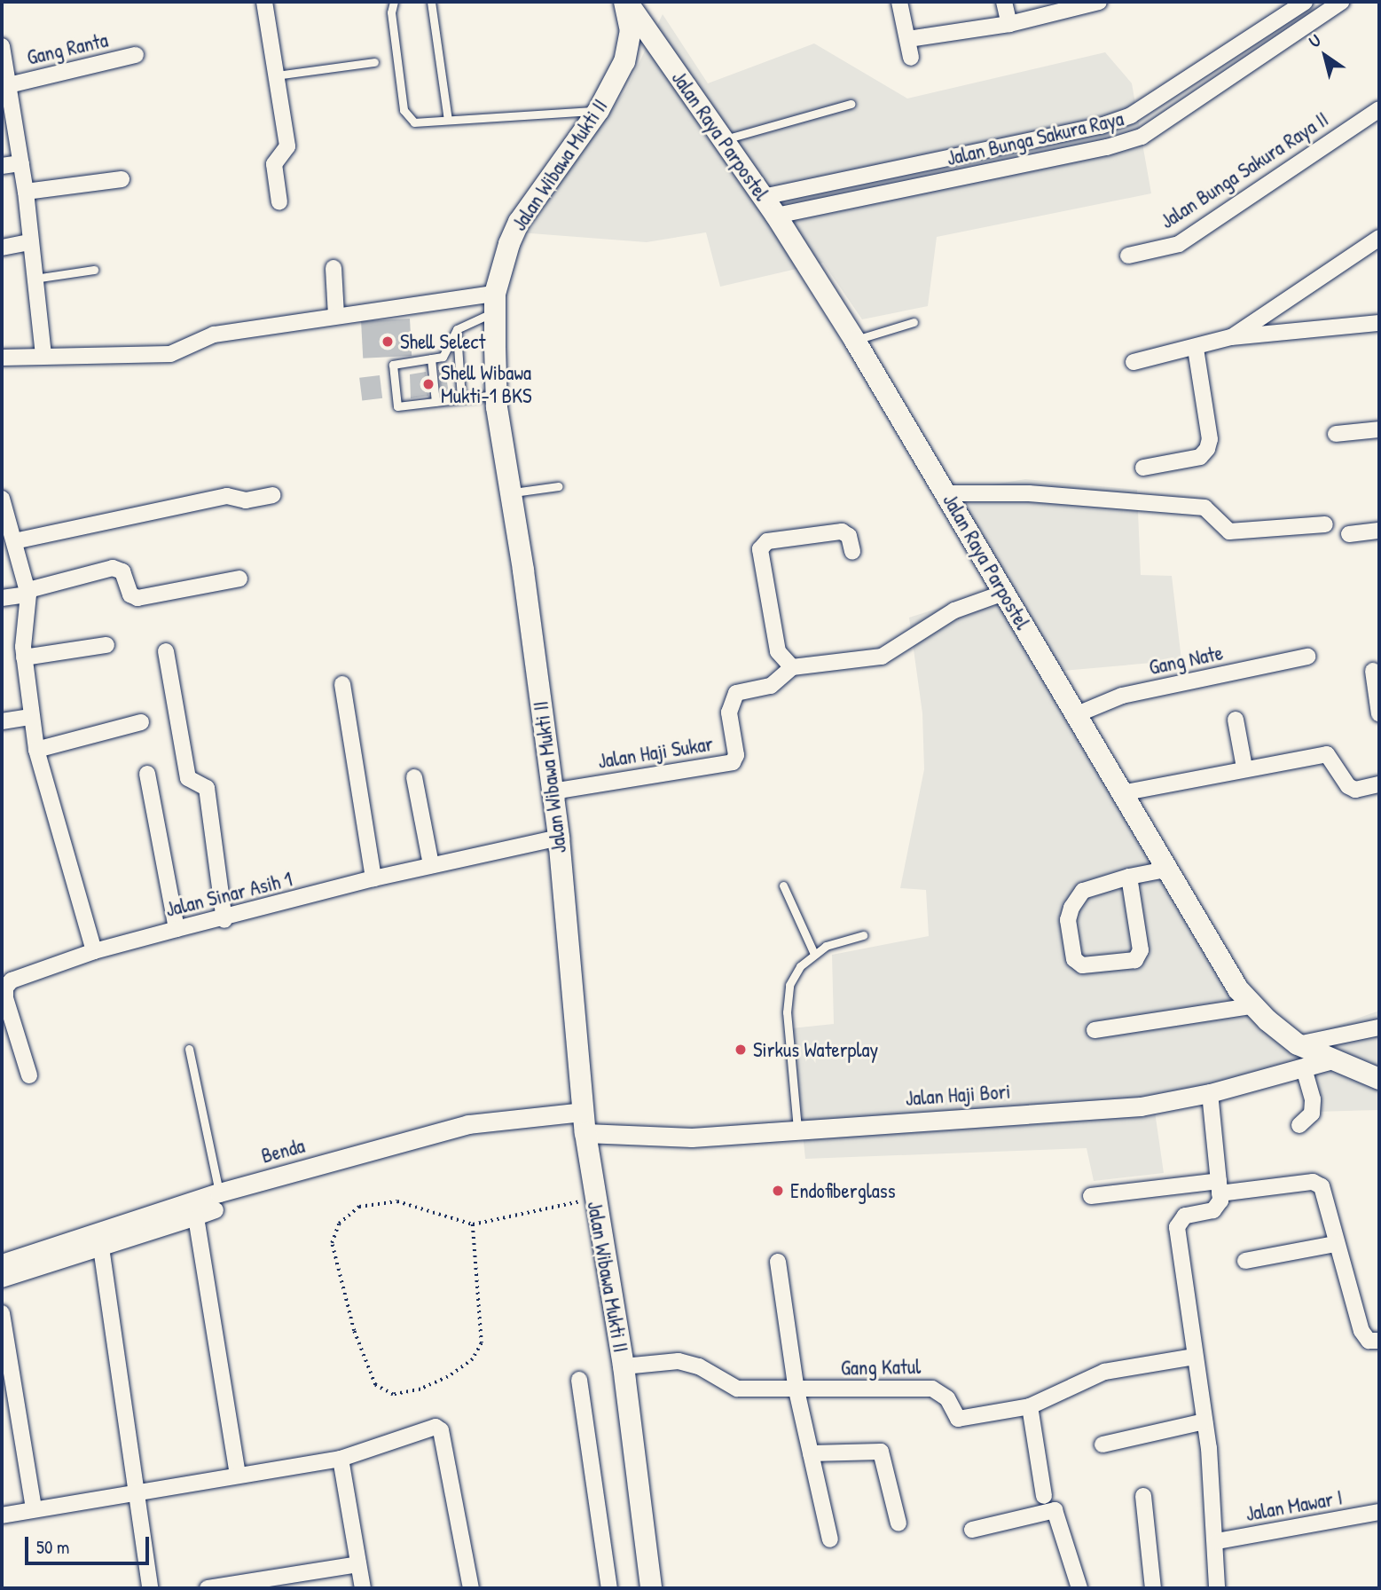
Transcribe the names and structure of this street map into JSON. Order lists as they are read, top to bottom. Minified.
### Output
{"streets":{"main road":["Jalan Raya Parpostel","Jalan Wibawa Mukti II"],"street":["Gang Ranta","Jalan Bunga Sakura Raya","Jalan Bunga Sakura Raya II","Gang Nate","Jalan Haji Sukar","Jalan Sinar Asih 1","Jalan Haji Bori","Benda","Gang Katul","Jalan Mawar I"]},"crossings":[["Jalan Raya Parpostel","Jalan Bunga Sakura Raya"],["Jalan Raya Parpostel","Jalan Wibawa Mukti II"],["Jalan Raya Parpostel","Gang Nate"],["Jalan Raya Parpostel","Jalan Haji Bori"],["Jalan Wibawa Mukti II","Jalan Haji Sukar"],["Jalan Wibawa Mukti II","Jalan Sinar Asih 1"],["Jalan Wibawa Mukti II","Jalan Haji Bori"],["Jalan Wibawa Mukti II","Benda"],["Jalan Wibawa Mukti II","Gang Katul"],["Jalan Haji Bori","Benda"]],"places":["Shell Select","Shell Wibawa Mukti-1 BKS","Sirkus Waterplay","Endofiberglass"],"scale_bar":"50 m","north":"top left"}
